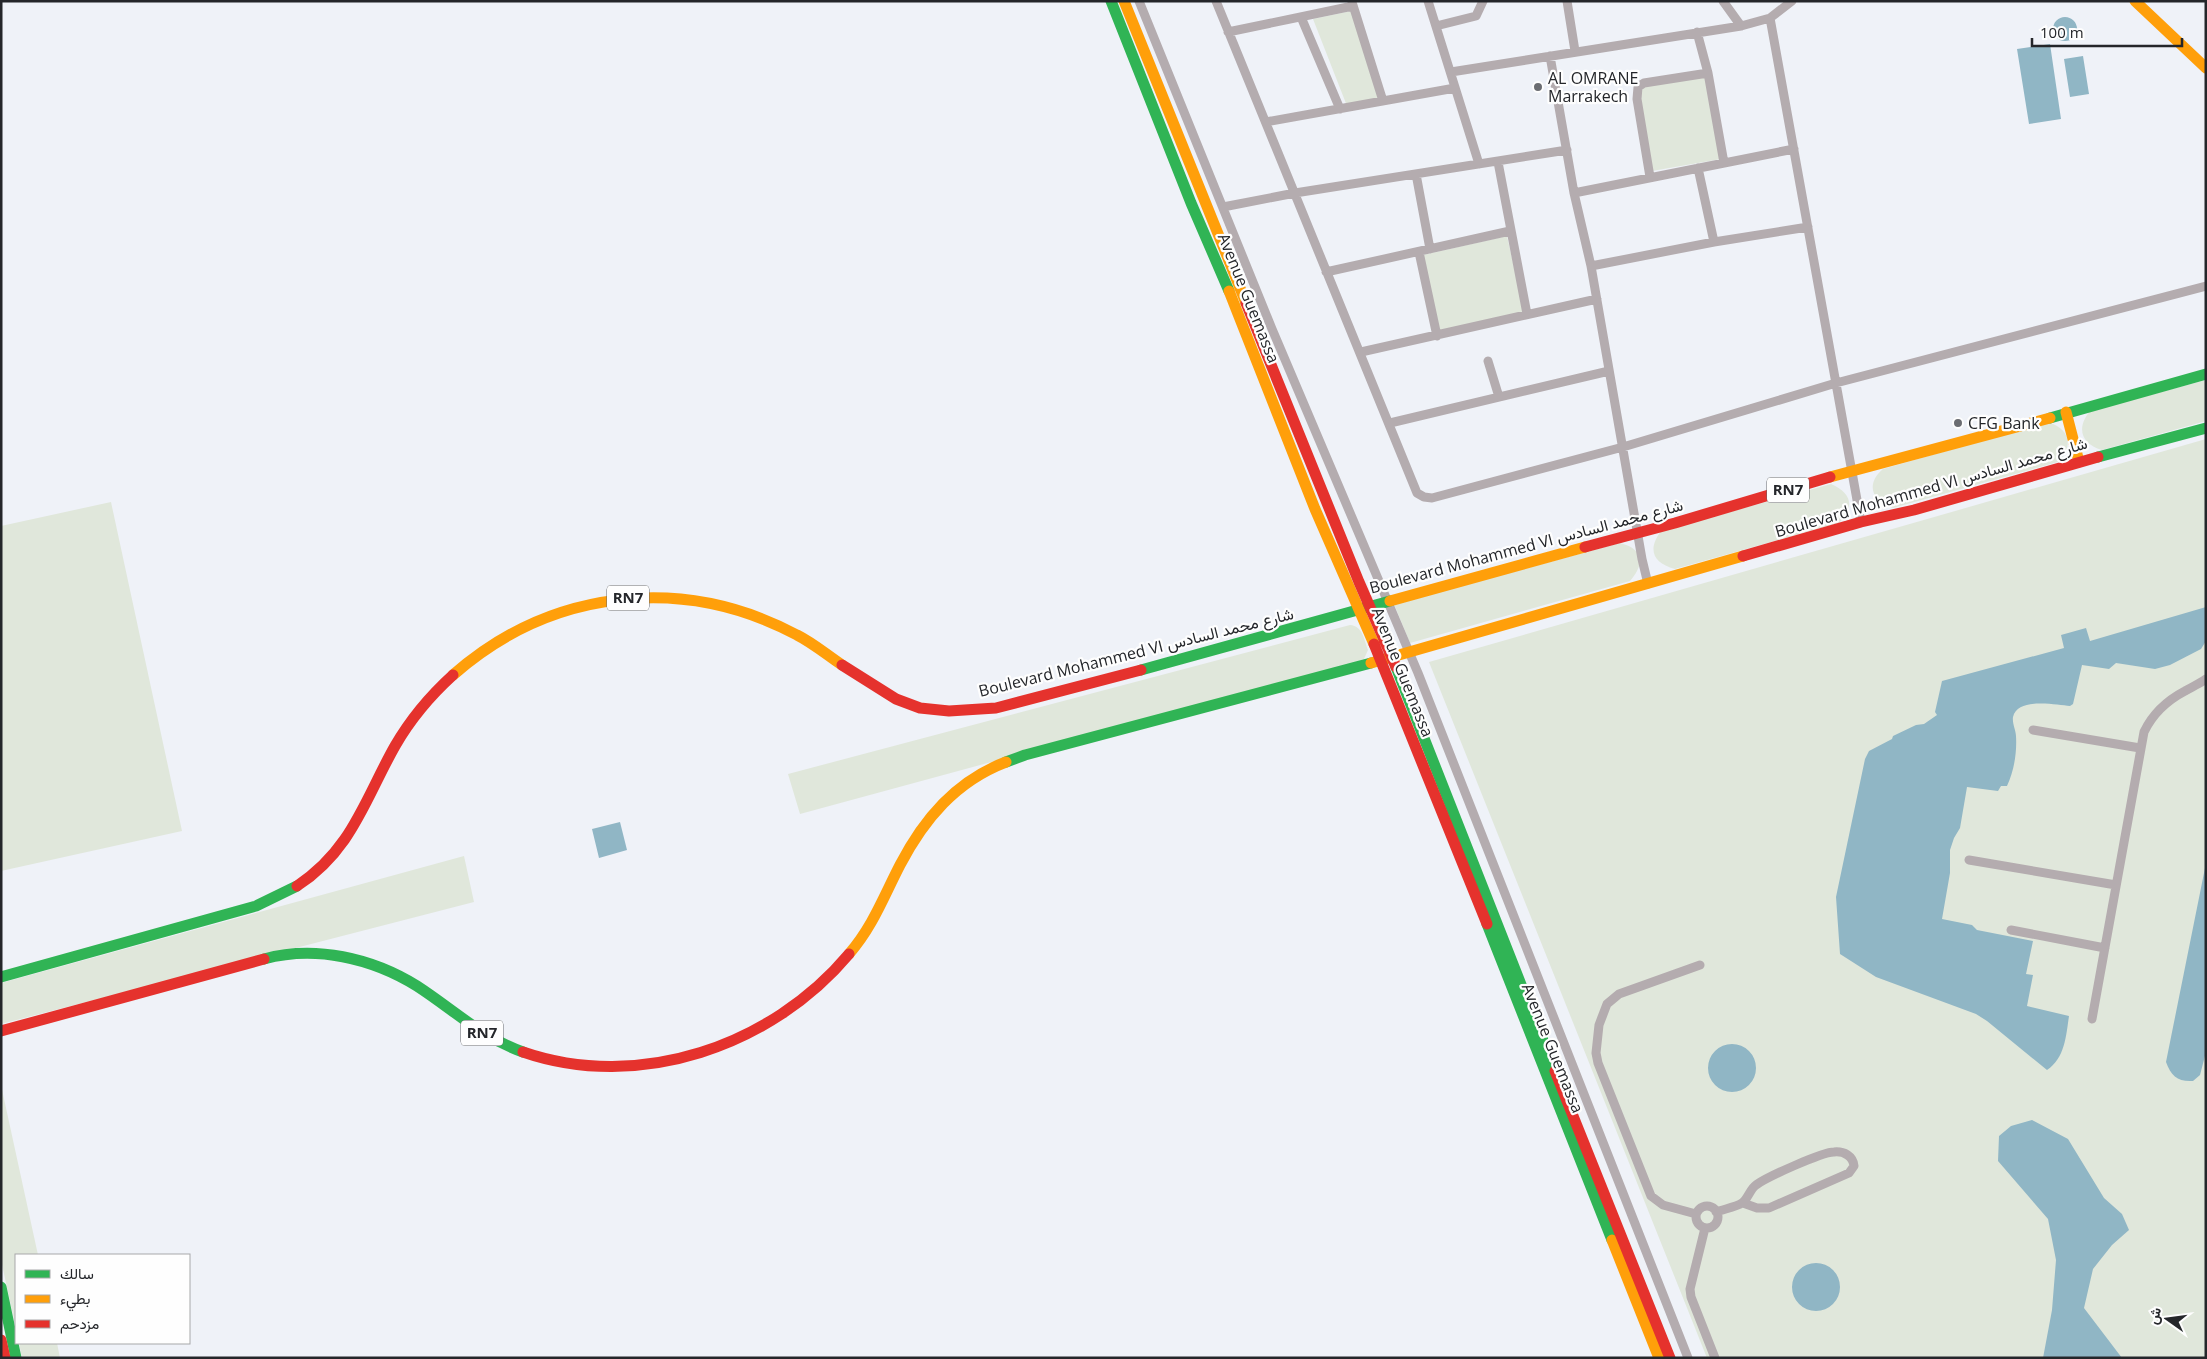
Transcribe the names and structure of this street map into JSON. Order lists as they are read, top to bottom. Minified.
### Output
{"streets":{"main road":["Avenue Guemassa","Boulevard Mohammed VI شارع محمد السادس","RN7"]},"crossings":[["Avenue Guemassa","Boulevard Mohammed VI شارع محمد السادس"]],"places":["AL OMRANE Marrakech","CFG Bank"],"legend":["سالك","بطيء","مزدحم"],"scale_bar":"100 m","north":"left"}
